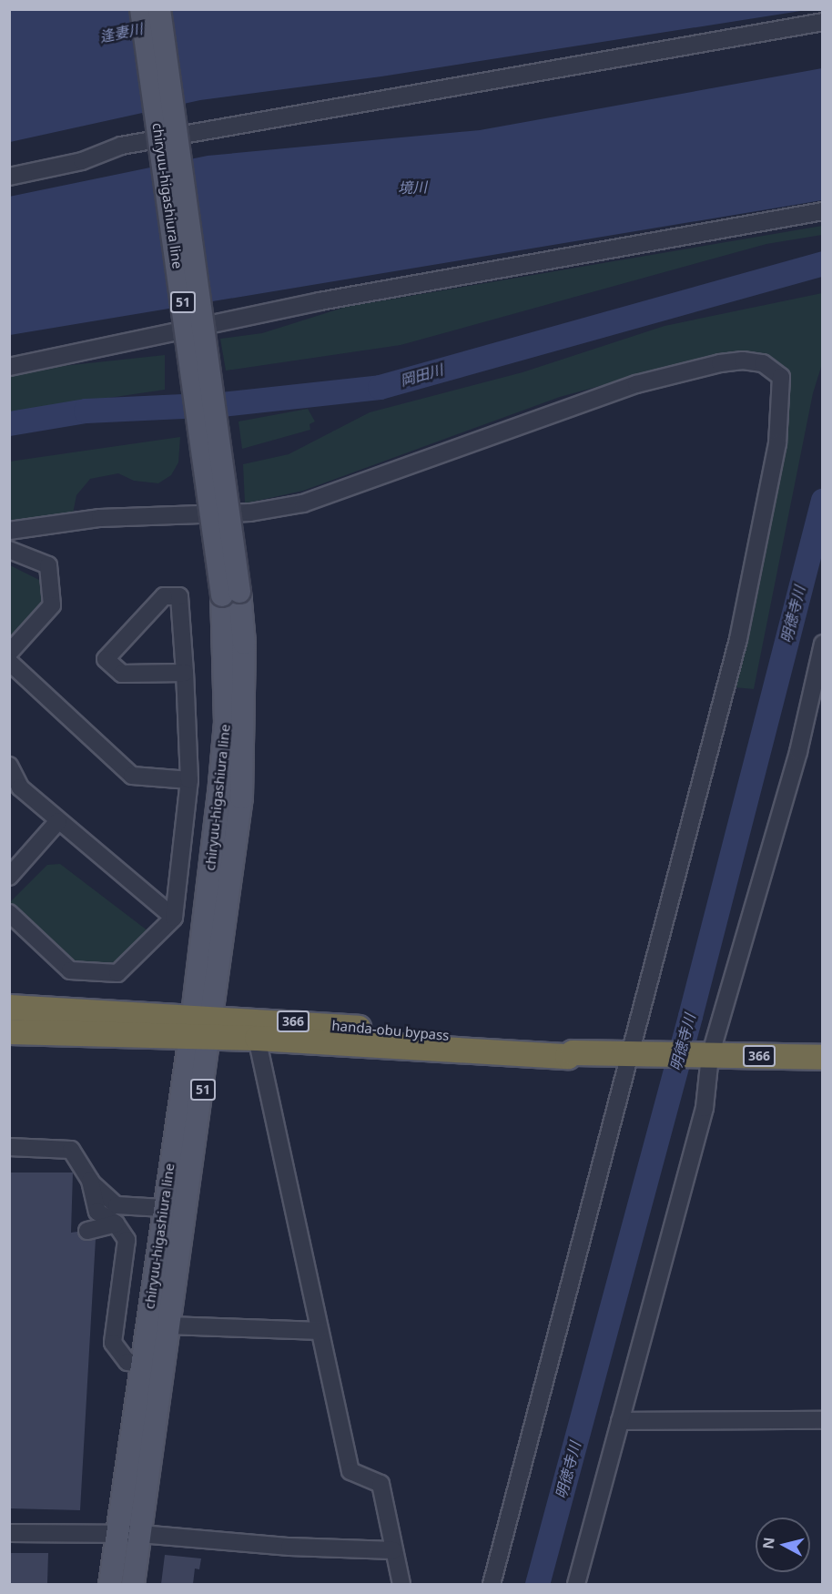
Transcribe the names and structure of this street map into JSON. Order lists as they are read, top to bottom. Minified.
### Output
{"streets":{"highway":["366","handa-obu bypass"],"main road":["chiryuu-higashiura line","51"]},"crossings":[["chiryuu-higashiura line","handa-obu bypass"]],"water":["逢妻川","境川","岡田川","明徳寺川"],"north":"left"}
